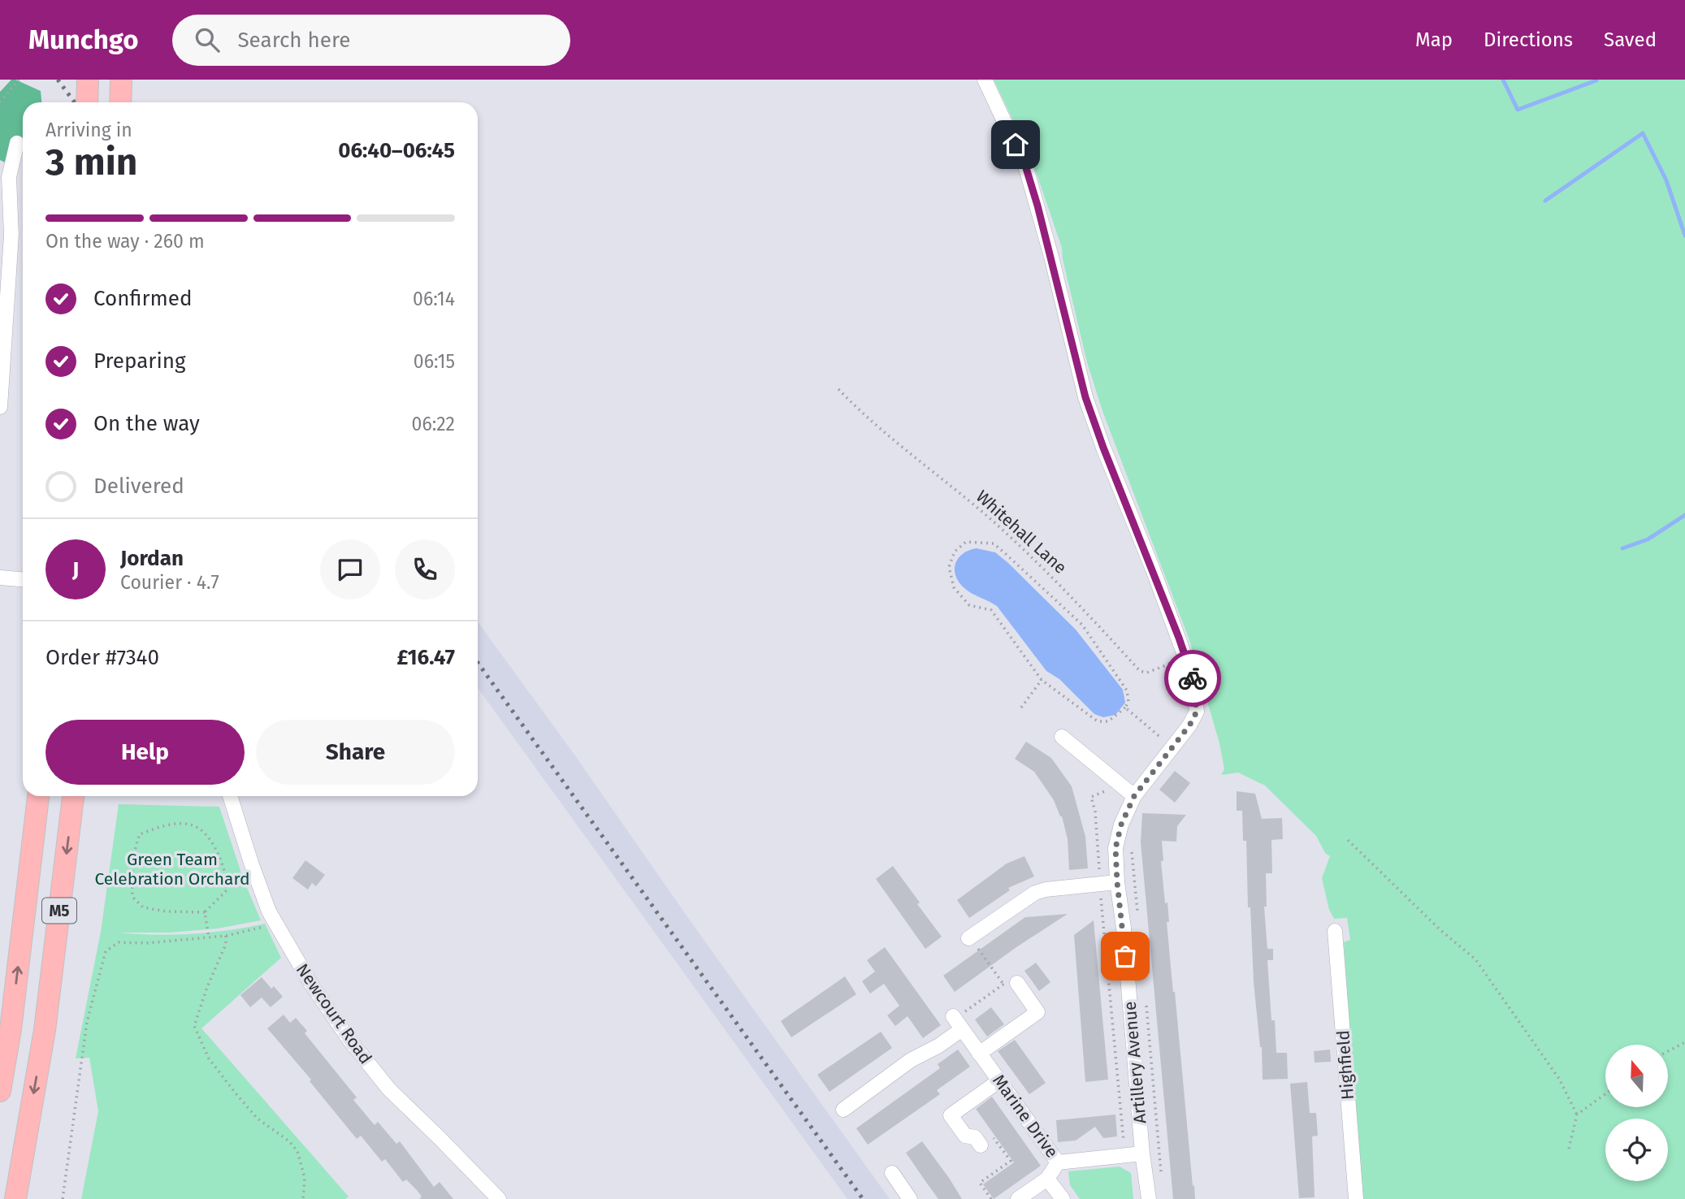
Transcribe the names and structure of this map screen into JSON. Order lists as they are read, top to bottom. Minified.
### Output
{"streets":{"highway":["M5"],"street":["Newcourt Road","Artillery Avenue","Highfield","Marine Drive"],"path":["Whitehall Lane"]},"crossings":[["Whitehall Lane","Artillery Avenue"],["Artillery Avenue","Marine Drive"]],"parks":["Green Team Celebration Orchard"],"north":"top","page":{"header":"Munchgo","search":"Search here","nav":["Map","Directions","Saved"],"heading":["3 min","Arriving in","06:40–06:45"],"panel":["Jordan","Courier · 4.7","Order #7340","£16.47"],"bar":"On the way · 260 m","list":[["Confirmed","06:14"],["Preparing","06:15"],["On the way","06:22"],"Delivered"],"round":"J","buttons":["Help","Share"]}}
